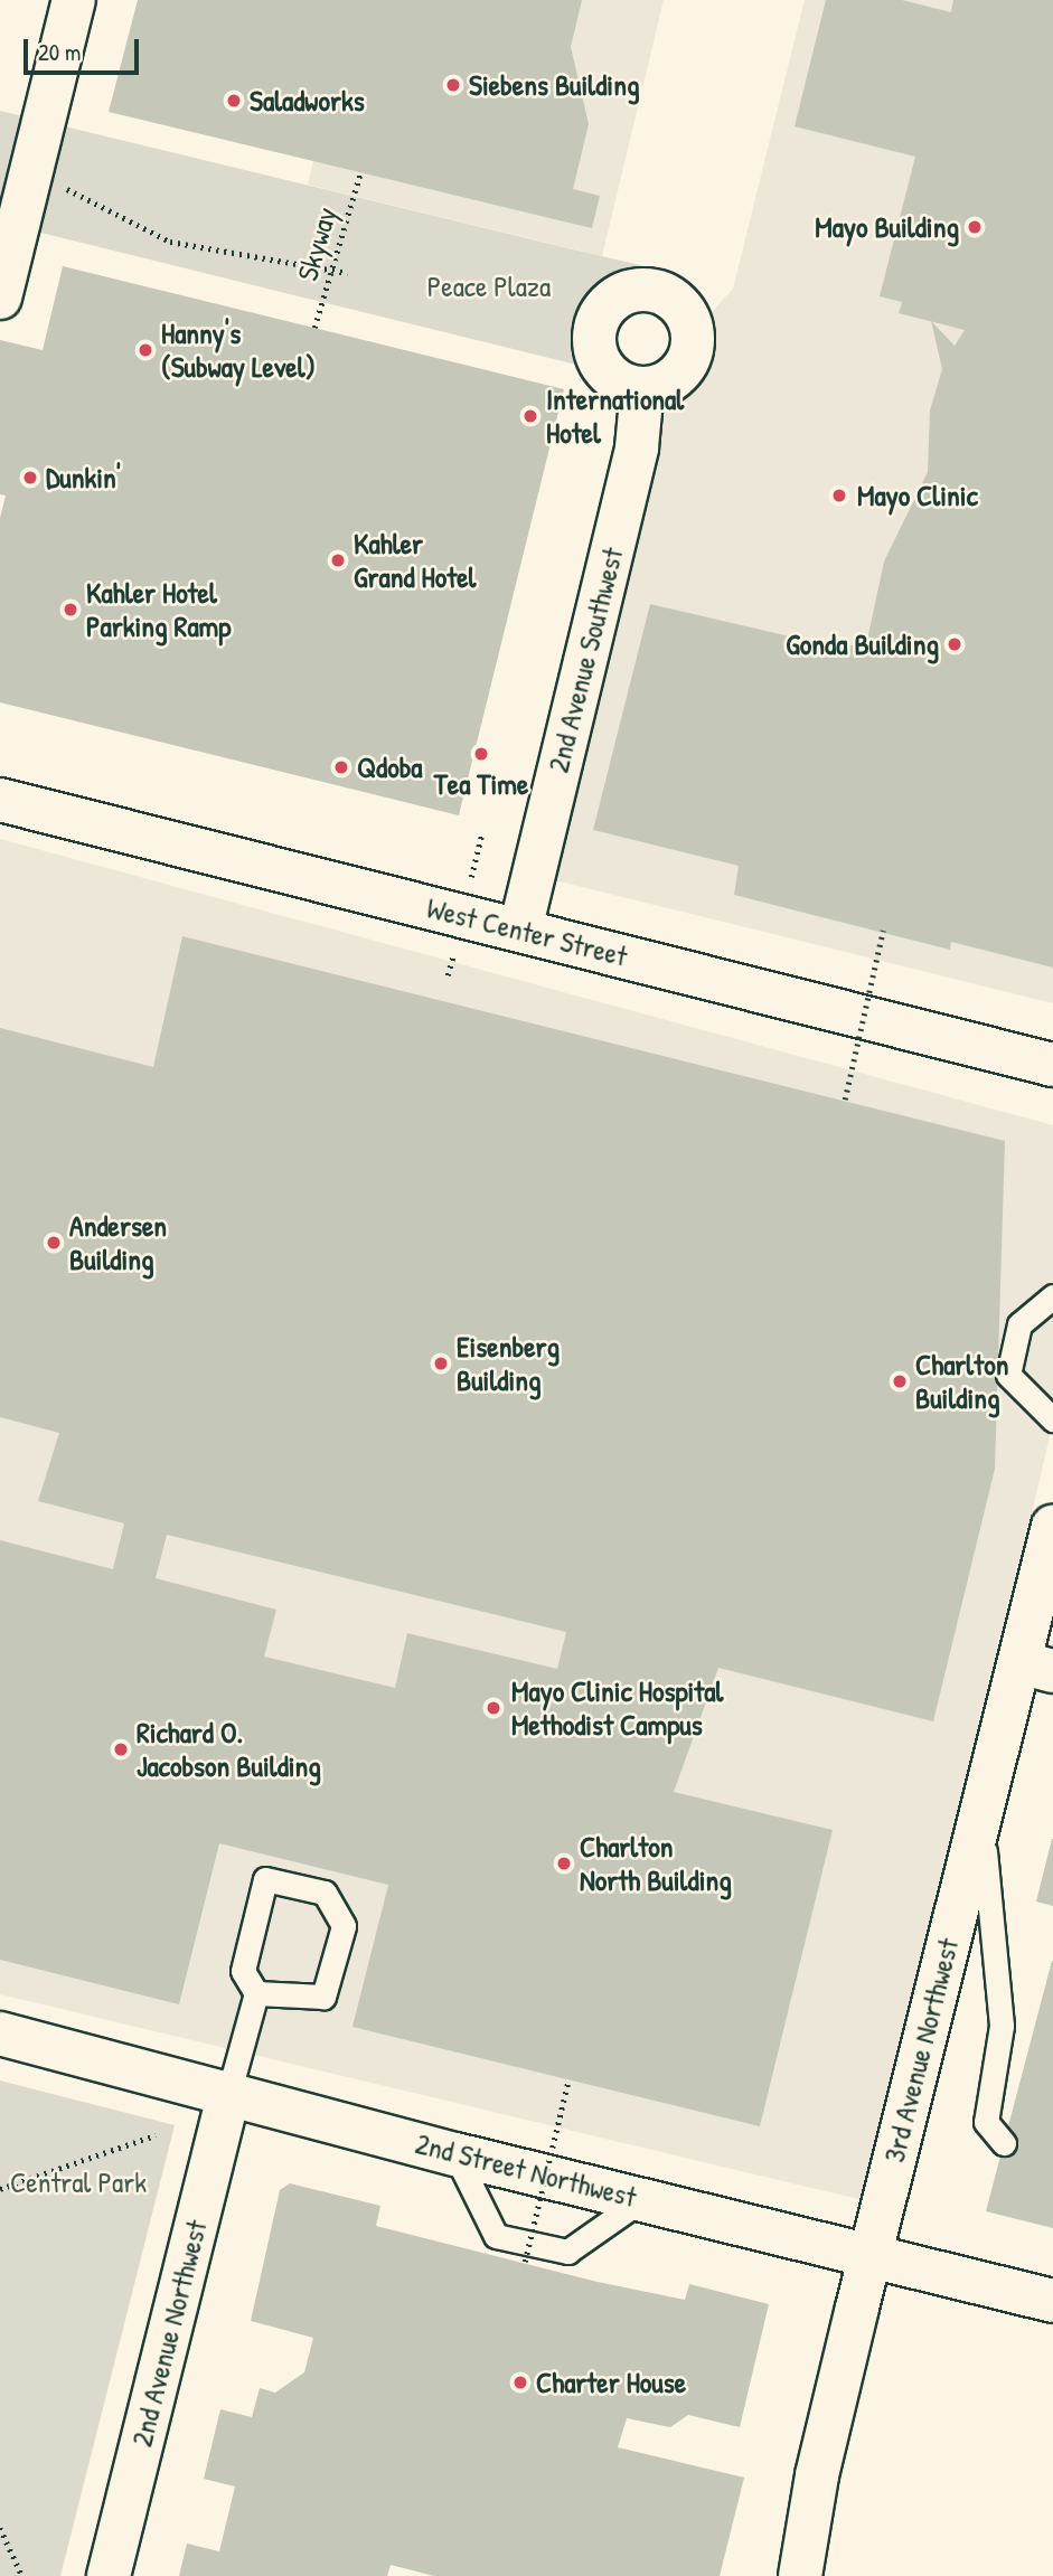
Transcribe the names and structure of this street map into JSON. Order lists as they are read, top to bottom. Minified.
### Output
{"streets":{"street":["2nd Avenue Southwest","West Center Street","3rd Avenue Northwest","2nd Street Northwest","2nd Avenue Northwest"],"path":["Skyway"]},"crossings":[["2nd Avenue Southwest","West Center Street"],["3rd Avenue Northwest","2nd Street Northwest"],["2nd Street Northwest","2nd Avenue Northwest"]],"parks":["Peace Plaza","Central Park"],"places":["Siebens Building","Saladworks","Mayo Building","Hanny's (Subway Level)","International Hotel","Dunkin'","Mayo Clinic","Kahler Grand Hotel","Kahler Hotel Parking Ramp","Gonda Building","Tea Time","Qdoba","Andersen Building","Eisenberg Building","Charlton Building","Mayo Clinic Hospital Methodist Campus","Richard O. Jacobson Building","Charlton North Building","Charter House"],"scale_bar":"20 m"}
